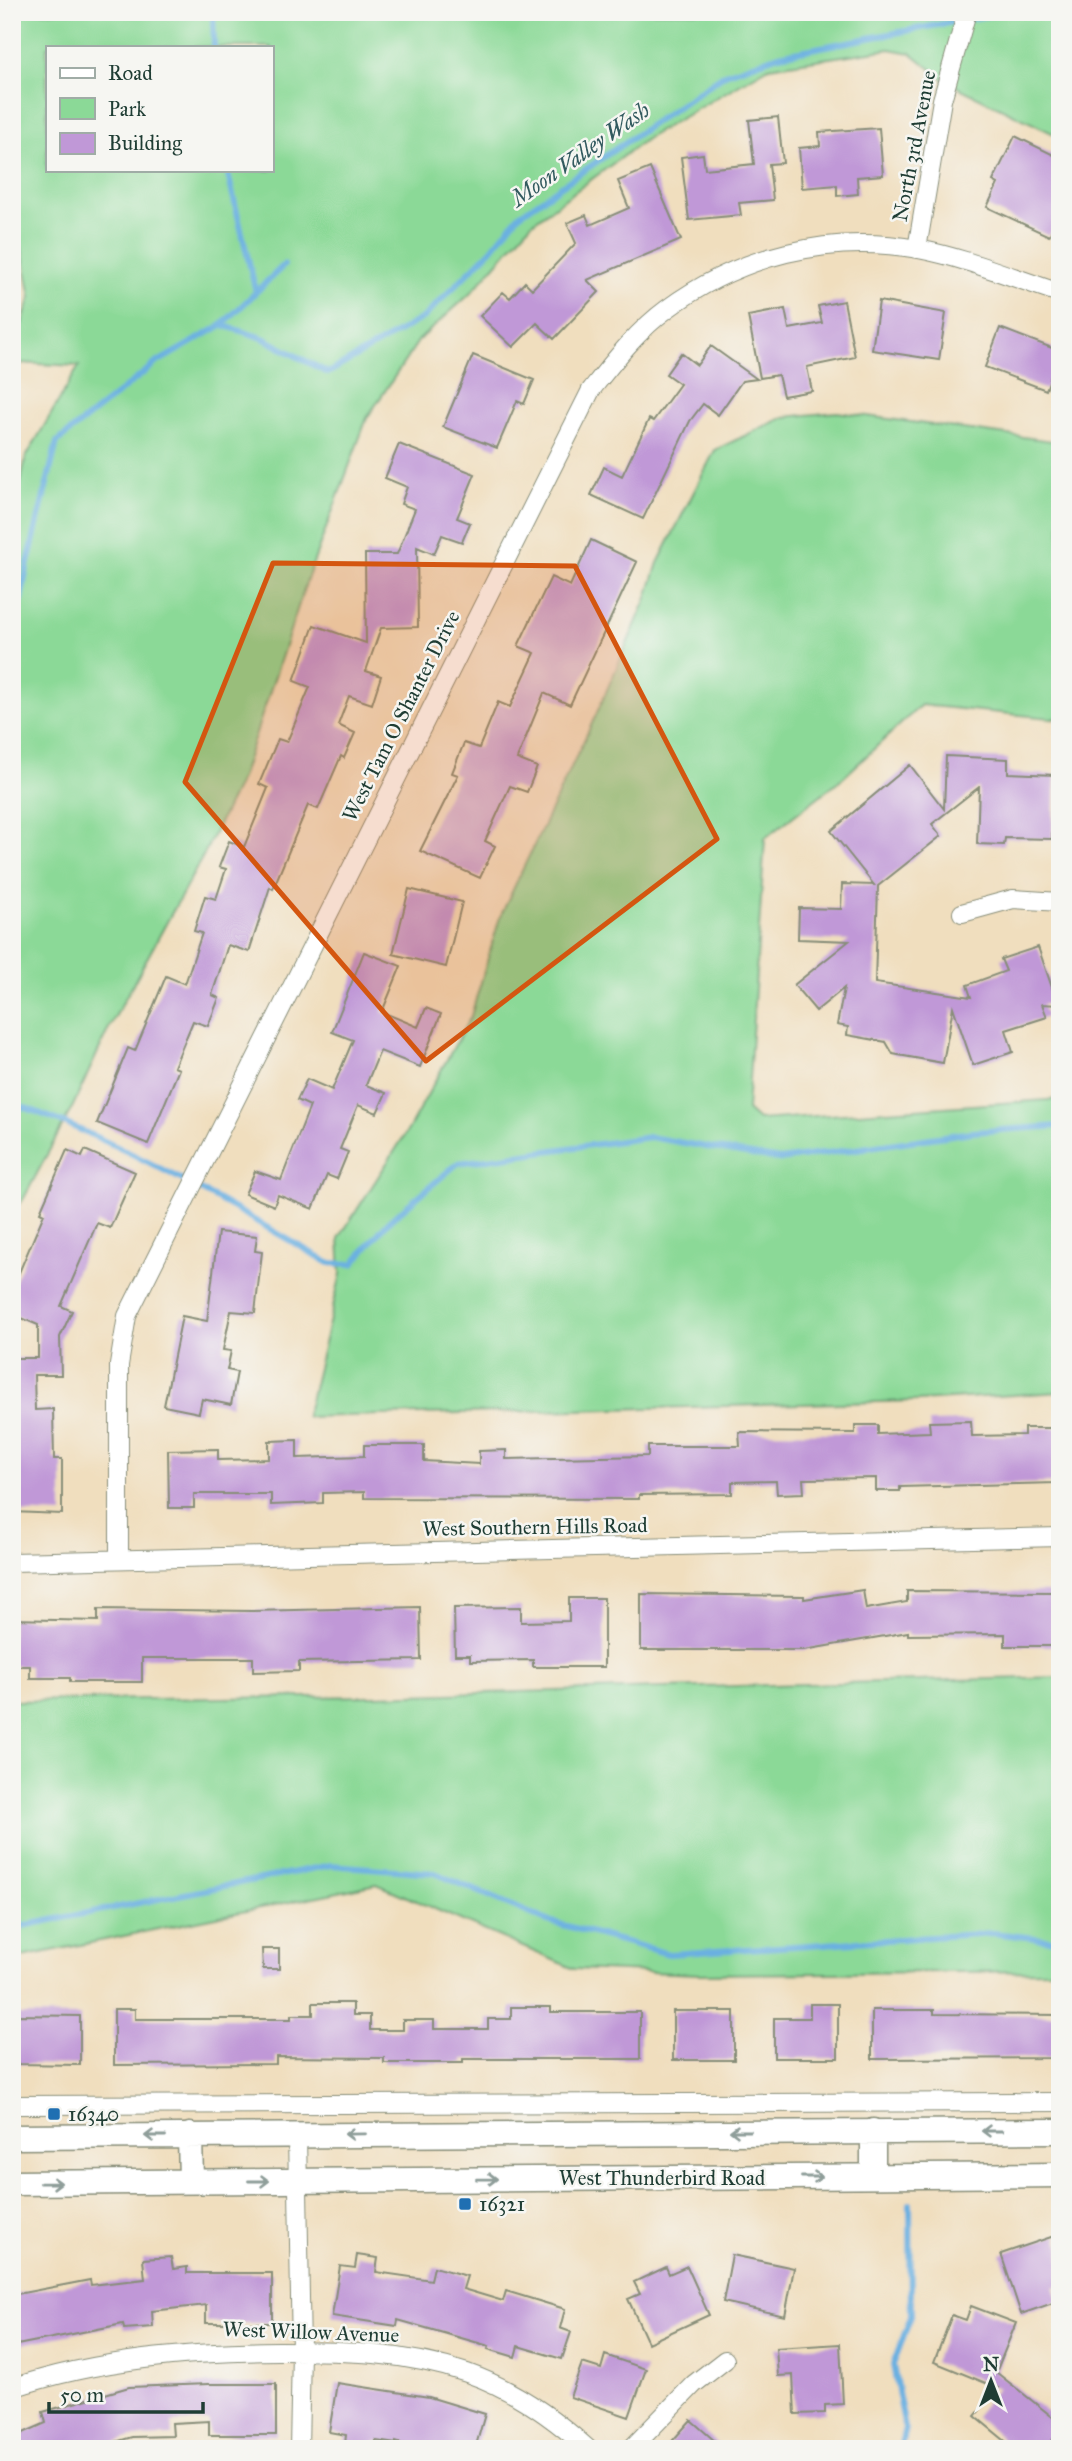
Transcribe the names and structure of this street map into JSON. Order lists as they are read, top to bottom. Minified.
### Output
{"streets":{"main road":["West Thunderbird Road"],"street":["North 3rd Avenue","West Tam O Shanter Drive","West Southern Hills Road","West Willow Avenue"]},"crossings":[["North 3rd Avenue","West Tam O Shanter Drive"],["West Tam O Shanter Drive","West Southern Hills Road"]],"water":["Moon Valley Wash"],"places":{"transit":["16340","16321"]},"legend":["Road","Park","Building"],"scale_bar":"50 m","north":"top"}
